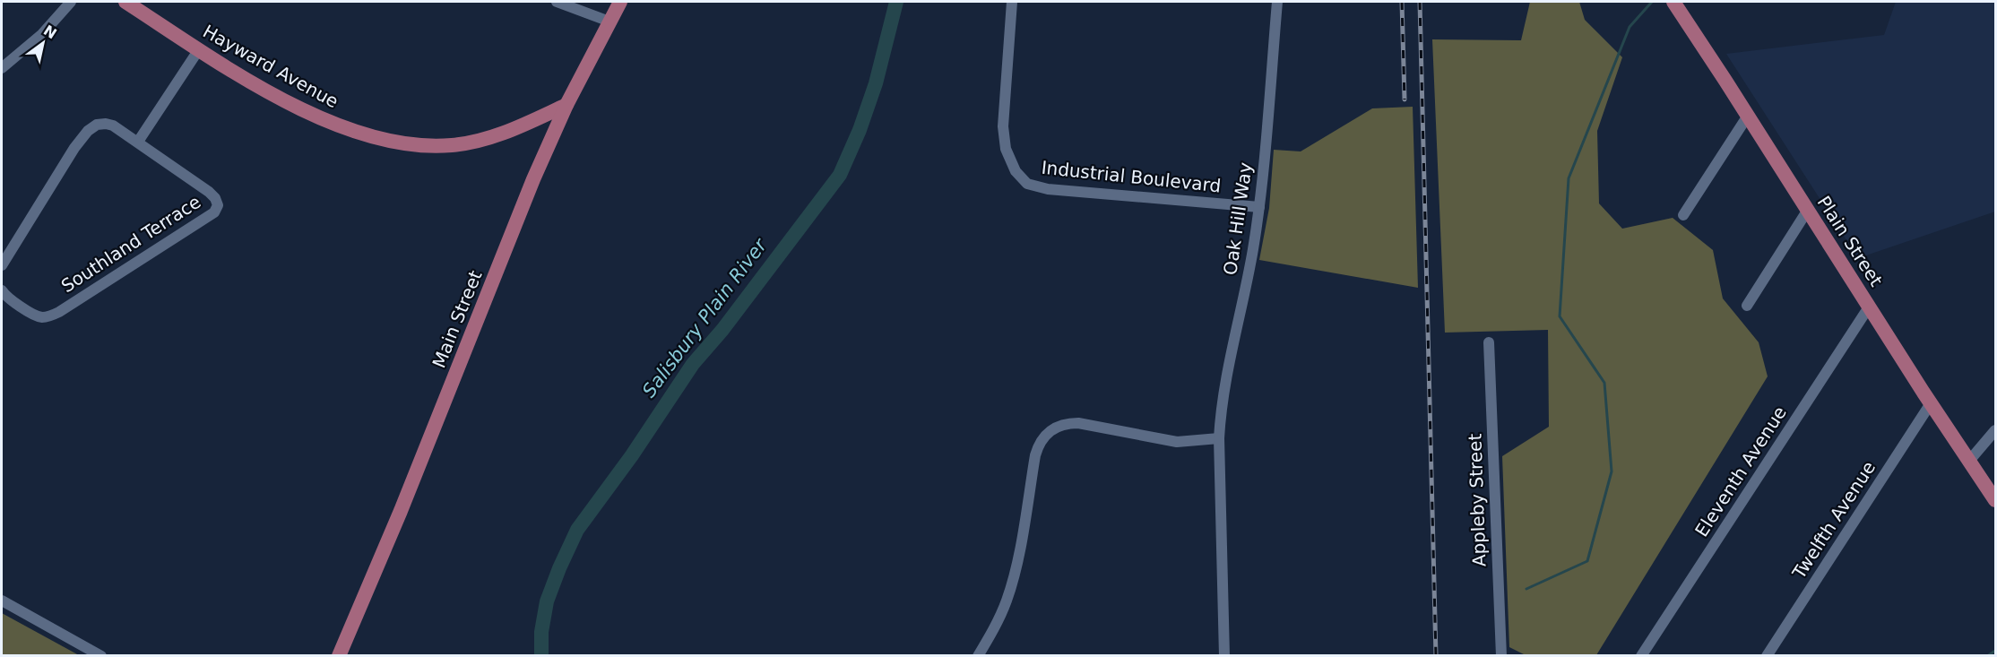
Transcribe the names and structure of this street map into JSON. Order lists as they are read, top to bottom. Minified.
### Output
{"streets":{"main road":["Hayward Avenue","Plain Street","Main Street"],"street":["Industrial Boulevard","Oak Hill Way","Southland Terrace","Eleventh Avenue","Appleby Street","Twelfth Avenue"]},"crossings":[["Hayward Avenue","Main Street"],["Industrial Boulevard","Oak Hill Way"],["Plain Street","Eleventh Avenue"],["Plain Street","Twelfth Avenue"]],"water":["Salisbury Plain River"],"north":"top right"}
